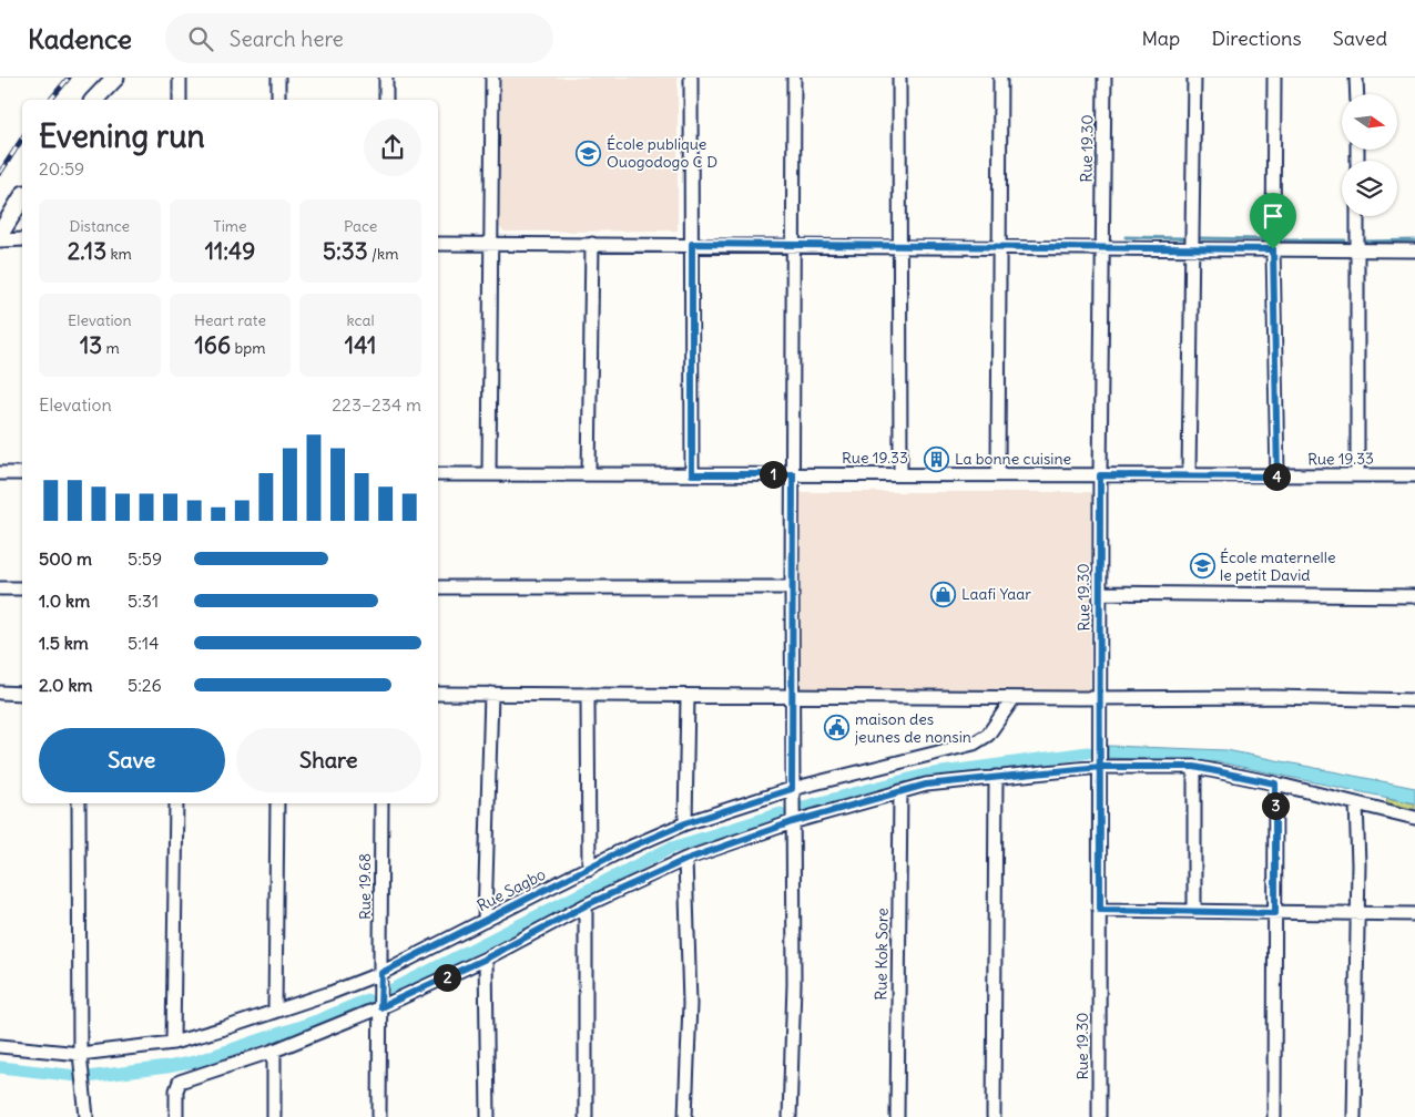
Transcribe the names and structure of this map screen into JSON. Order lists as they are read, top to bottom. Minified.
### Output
{"streets":{"street":["Rue 19.30","Rue 19.33","Rue 19.68","Rue Sagbo","Rue Kok Sore"]},"crossings":[["Rue 19.30","Rue 19.33"],["Rue 19.68","Rue Sagbo"]],"places":{"school or university":["École publique Ouogodogo C D","École maternelle le petit David"],"building":["La bonne cuisine"],"shop":["Laafi Yaar"],"public building":["maison des jeunes de nonsin"]},"north":"right","page":{"header":"Kadence","search":"Search here","nav":["Map","Directions","Saved"],"heading":["Evening run","20:59"],"stats":[["Distance","2.13 km"],["Time","11:49"],["Pace","5:33 /km"],["Elevation","13 m"],["Heart rate","166 bpm"],["kcal","141"]],"chart":["Elevation","223–234 m"],"pins":["1","4","3","2"],"list":[{"name":"500 m","note":"5:59"},{"name":"1.0 km","note":"5:31"},{"name":"1.5 km","note":"5:14"},{"name":"2.0 km","note":"5:26"}],"buttons":["Save","Share"]}}
